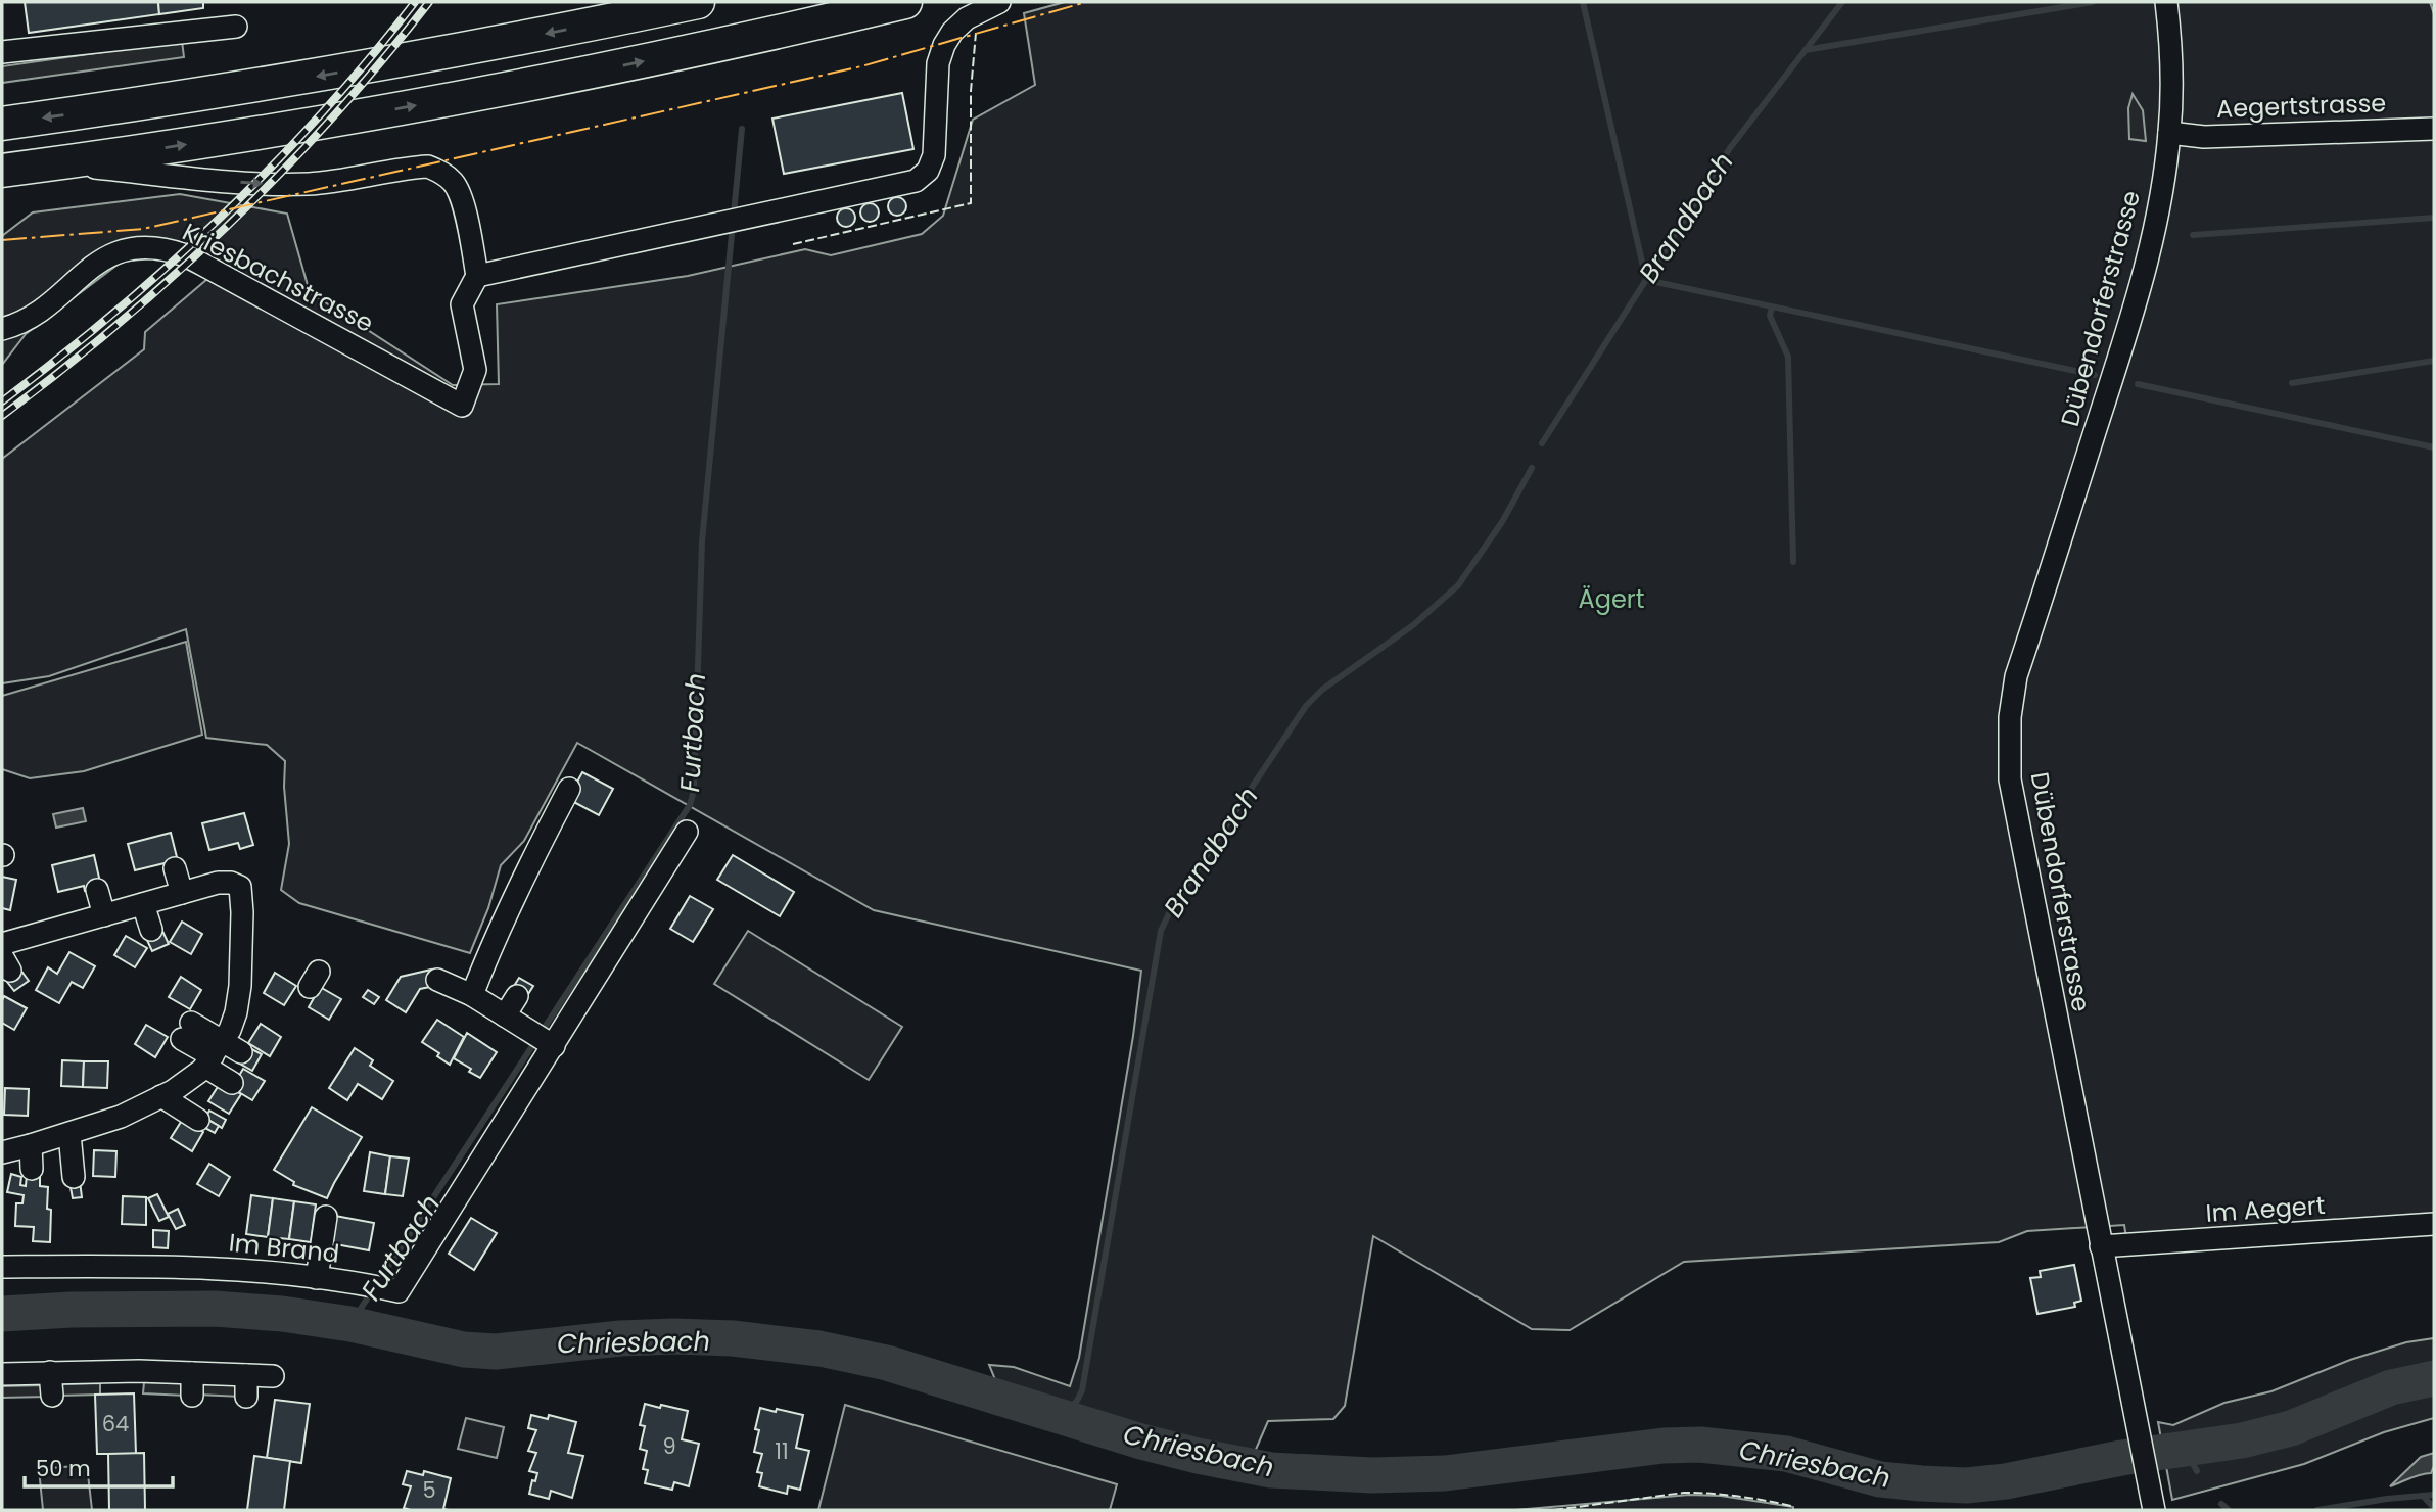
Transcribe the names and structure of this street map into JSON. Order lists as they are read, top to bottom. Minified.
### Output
{"streets":{"street":["Aegertstrasse","Kriesbachstrasse","Dübendorferstrasse","Im Aegert","Im Brand"]},"crossings":[["Aegertstrasse","Dübendorferstrasse"],["Dübendorferstrasse","Im Aegert"]],"water":["Brandbach","Furtbach","Chriesbach"],"parks":["Ägert"],"house_numbers":["64","9","11","5"],"scale_bar":"50 m"}
